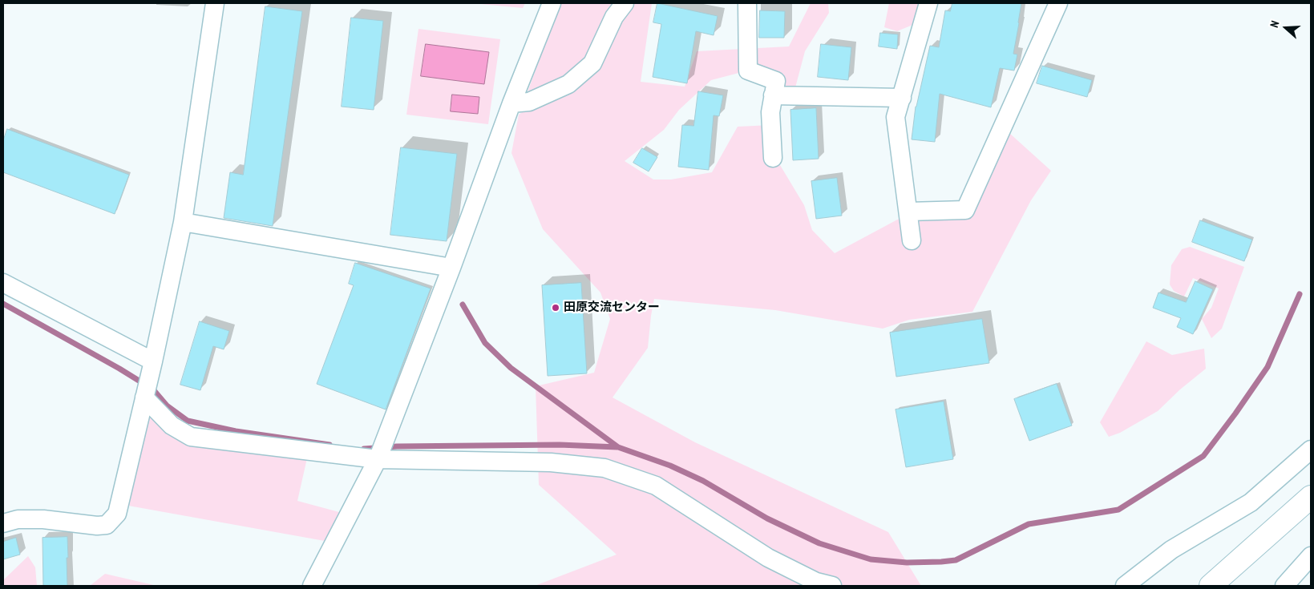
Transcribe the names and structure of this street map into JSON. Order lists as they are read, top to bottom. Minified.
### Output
{"places":["田原交流センター"],"north":"left"}
